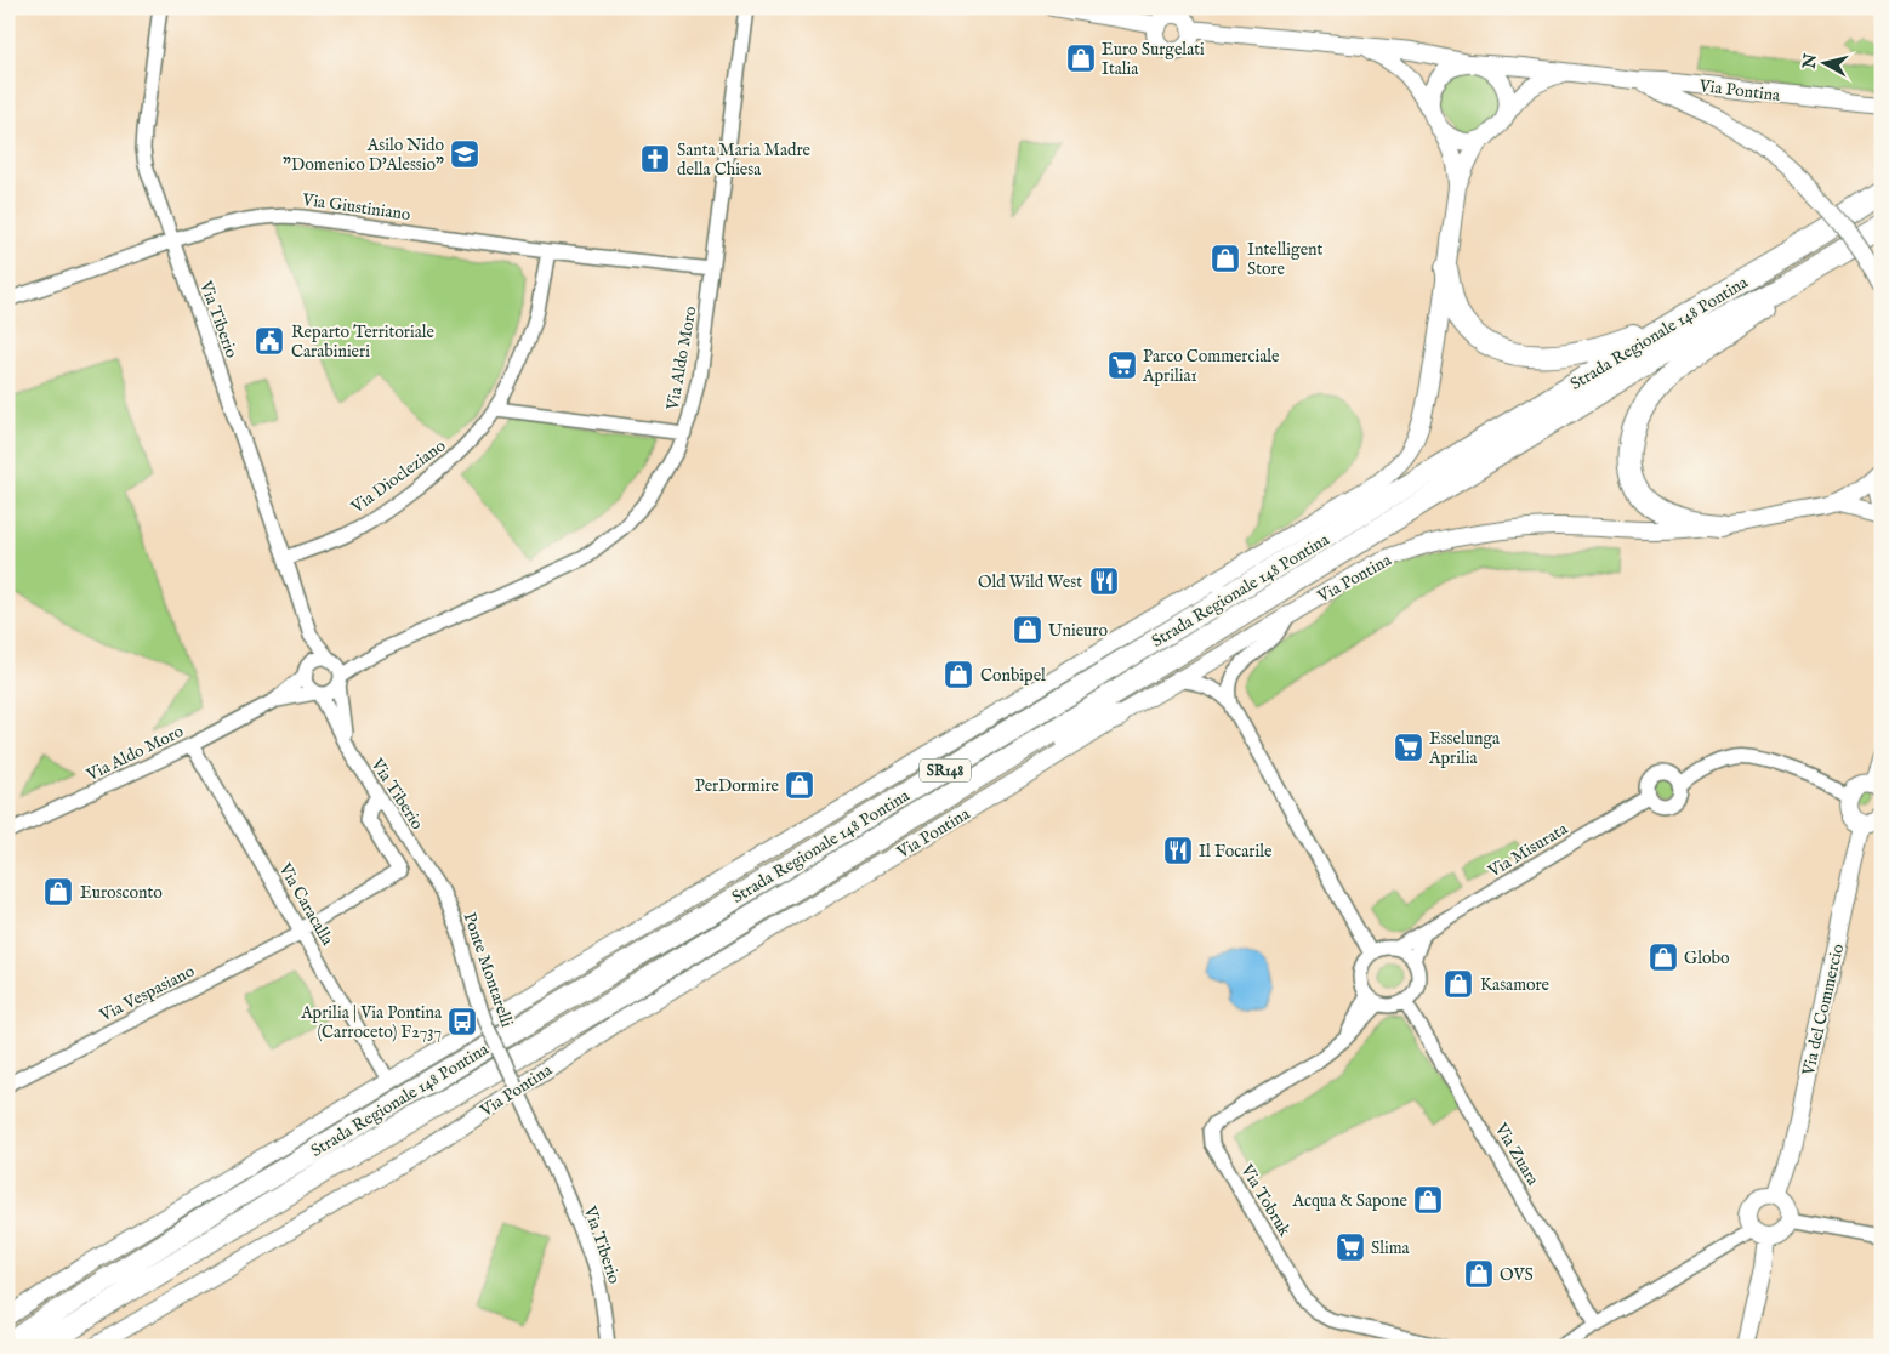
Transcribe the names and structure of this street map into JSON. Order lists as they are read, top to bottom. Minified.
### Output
{"streets":{"highway":["Strada Regionale 148 Pontina","SR148"],"street":["Via Pontina","Via Giustiniano","Via Tiberio","Via Aldo Moro","Via Diocleziano","Via Misurata","Via Caracalla","Ponte Montarelli","Via Vespasiano","Via del Commercio","Via Zuara","Via Tobruk"]},"crossings":[["Via Giustiniano","Via Tiberio"],["Via Giustiniano","Via Aldo Moro"],["Via Giustiniano","Via Diocleziano"],["Via Tiberio","Via Aldo Moro"],["Via Tiberio","Via Diocleziano"],["Via Tiberio","Ponte Montarelli"],["Via Tiberio","Via Vespasiano"],["Via Aldo Moro","Via Caracalla"],["Via Misurata","Via Zuara"],["Via Misurata","Via Tobruk"],["Via Caracalla","Via Vespasiano"],["Via Zuara","Via Tobruk"]],"places":{"shop":["Euro Surgelati Italia","Intelligent Store","Unieuro","Conbipel","PerDormire","Eurosconto","Globo","Kasamore","Acqua & Sapone","OVS"],"school or university":["Asilo Nido \"Domenico D'Alessio\""],"church":["Santa Maria Madre della Chiesa"],"public building":["Reparto Territoriale Carabinieri"],"supermarket":["Parco Commerciale Aprilia1","Esselunga Aprilia","Slima"],"restaurant":["Old Wild West","Il Focarile"],"bus stop":["Aprilia | Via Pontina (Carroceto) F2737"]},"north":"left"}
